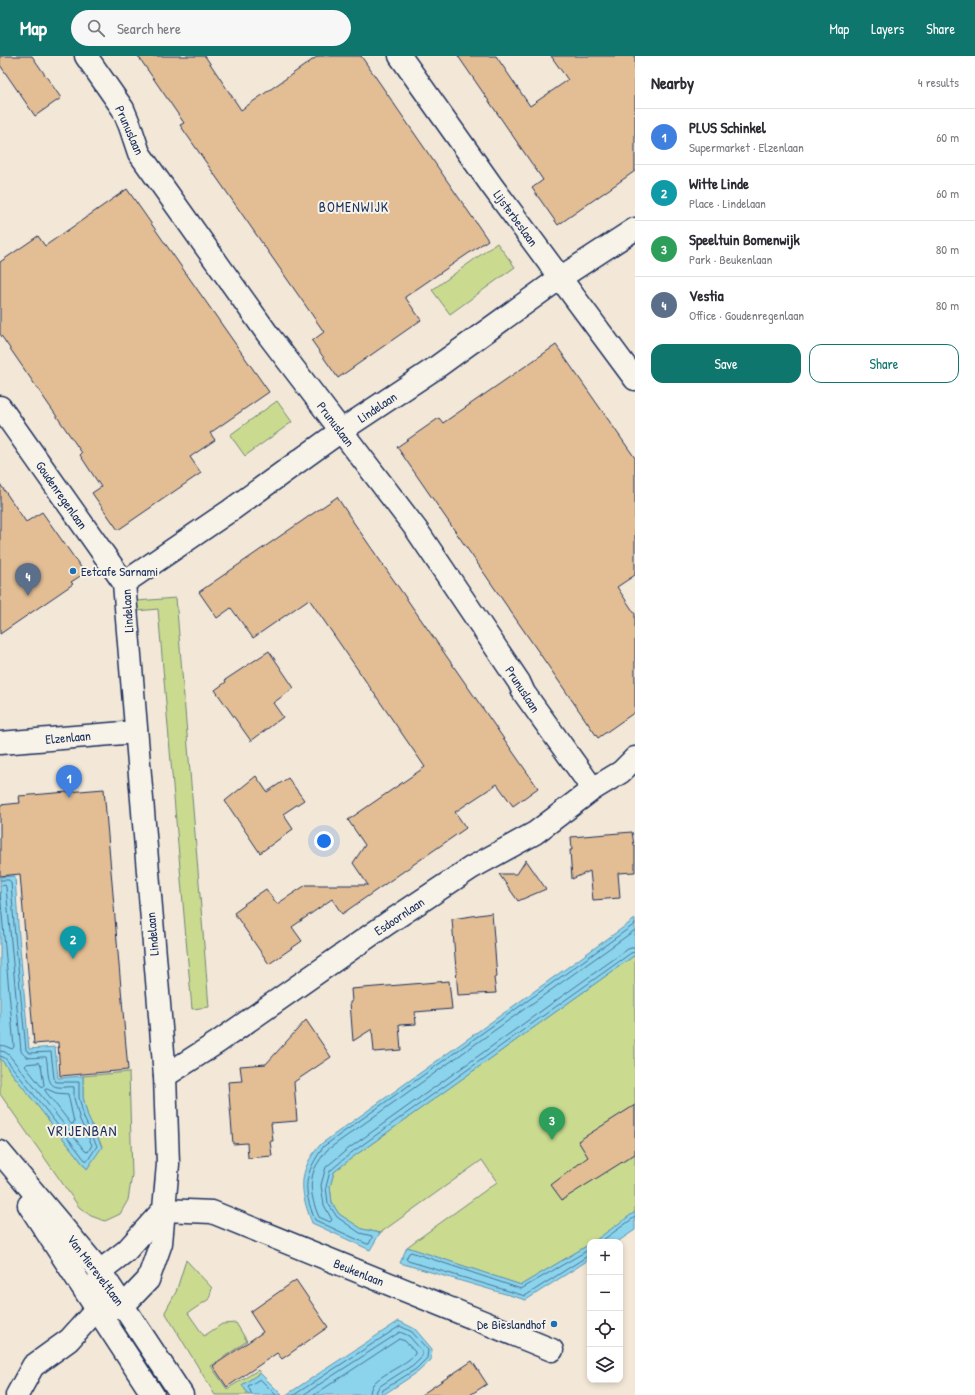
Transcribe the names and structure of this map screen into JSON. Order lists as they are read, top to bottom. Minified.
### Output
{"streets":{"street":["Prunuslaan","Lijsterbeslaan","Lindelaan","Goudenregenlaan","Elzenlaan","Esdoornlaan","Van Miereveltlaan","Beukenlaan"]},"crossings":[["Prunuslaan","Lindelaan"],["Prunuslaan","Esdoornlaan"],["Lijsterbeslaan","Lindelaan"],["Lindelaan","Goudenregenlaan"],["Lindelaan","Elzenlaan"],["Lindelaan","Esdoornlaan"],["Lindelaan","Van Miereveltlaan"],["Lindelaan","Beukenlaan"]],"districts":["BOMENWIJK","VRIJENBAN"],"places":["Eetcafe Sarnami","De Bieslandhof"],"page":{"header":"Map","search":"Search here","nav":["Map","Layers","Share"],"heading":["Nearby","4 results"],"list":[{"mark":"1","name":"PLUS Schinkel","note":"Supermarket · Elzenlaan","value":"60 m"},{"mark":"2","name":"Witte Linde","note":"Place · Lindelaan","value":"60 m"},{"mark":"3","name":"Speeltuin Bomenwijk","note":"Park · Beukenlaan","value":"80 m"},{"mark":"4","name":"Vestia","note":"Office · Goudenregenlaan","value":"80 m"}],"buttons":["Save","Share"],"pins":["4","1","2","3"],"map_buttons":["+","−"]}}
